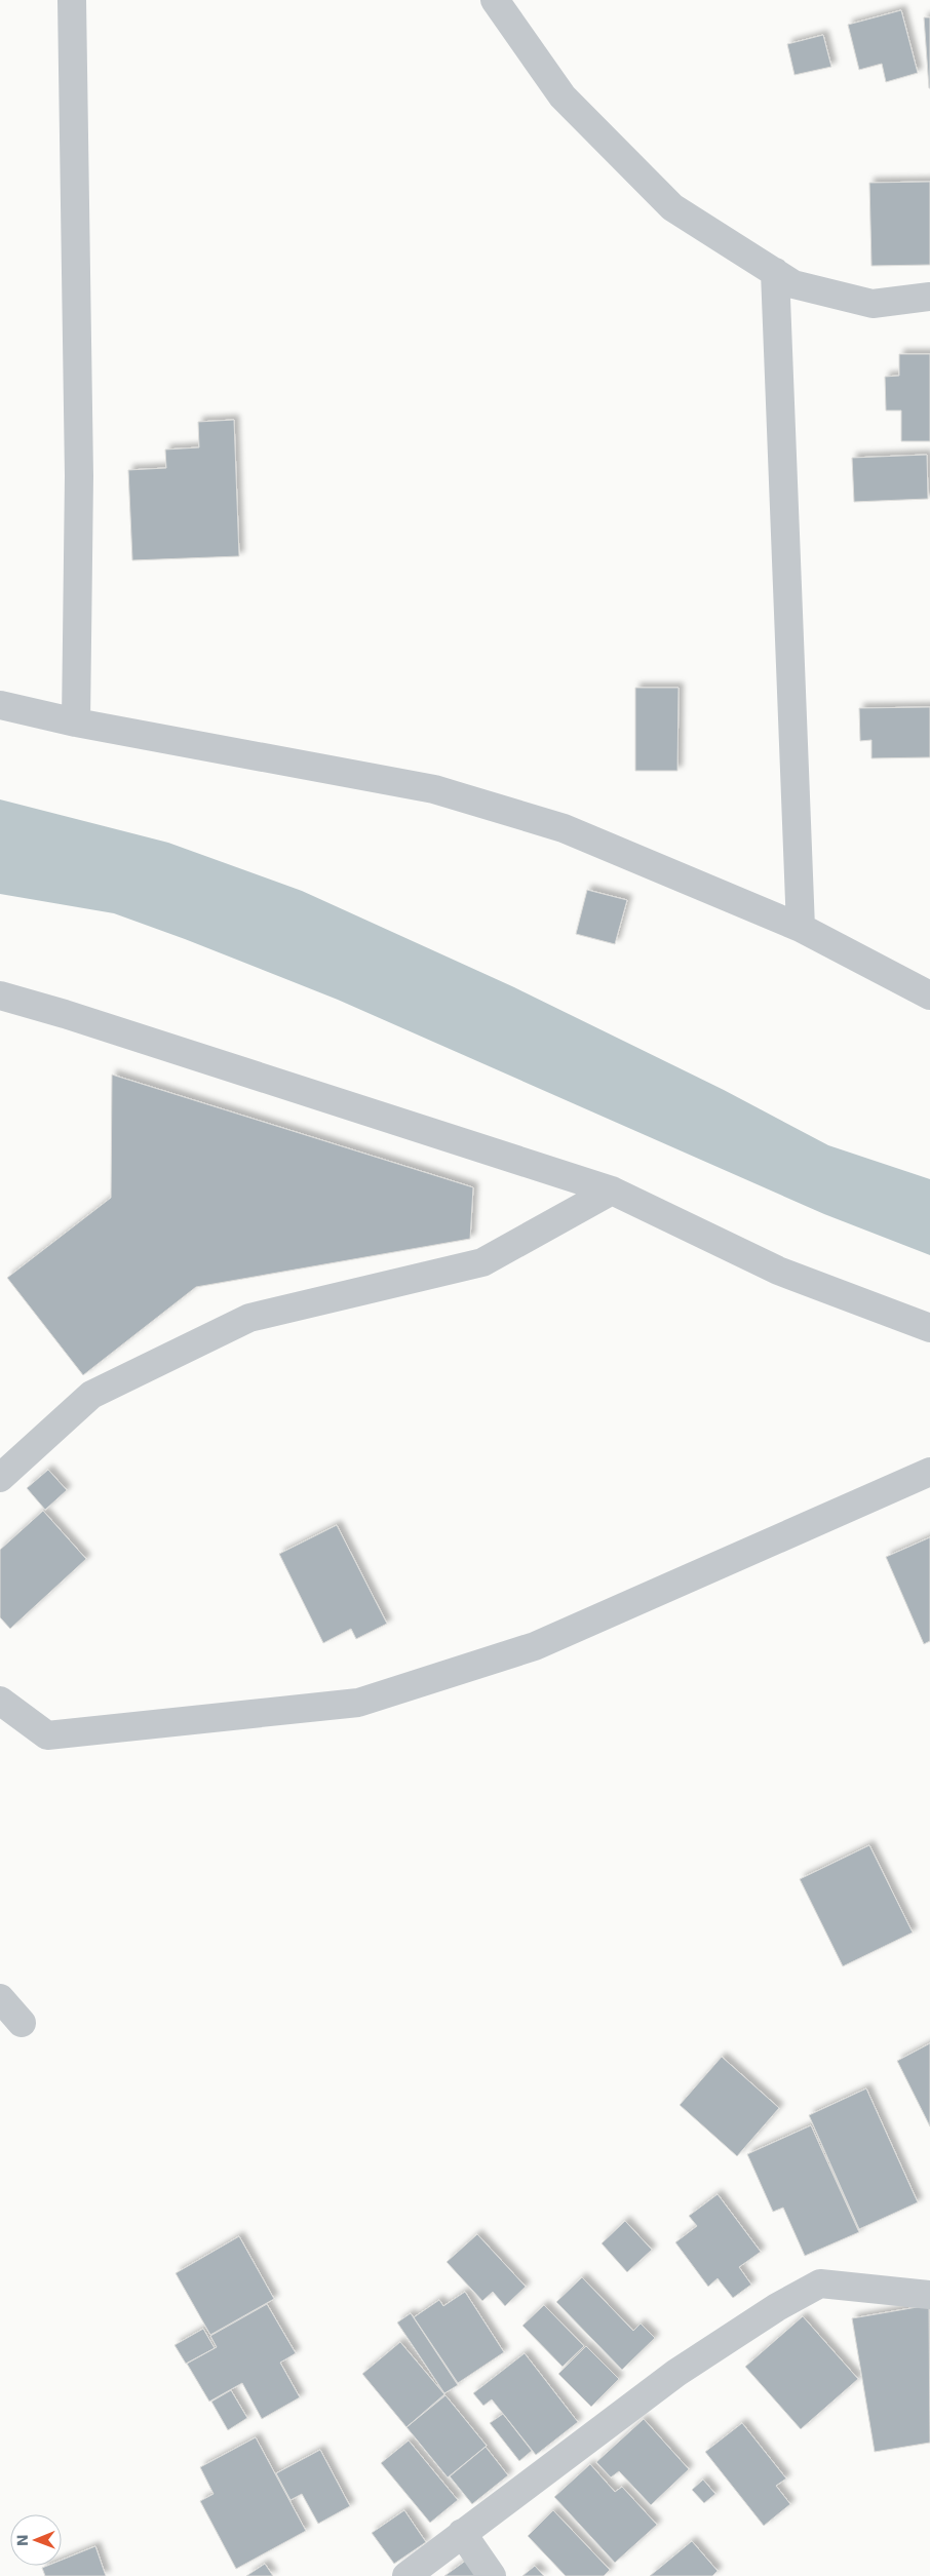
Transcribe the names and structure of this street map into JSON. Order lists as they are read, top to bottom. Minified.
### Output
{"north":"left"}
